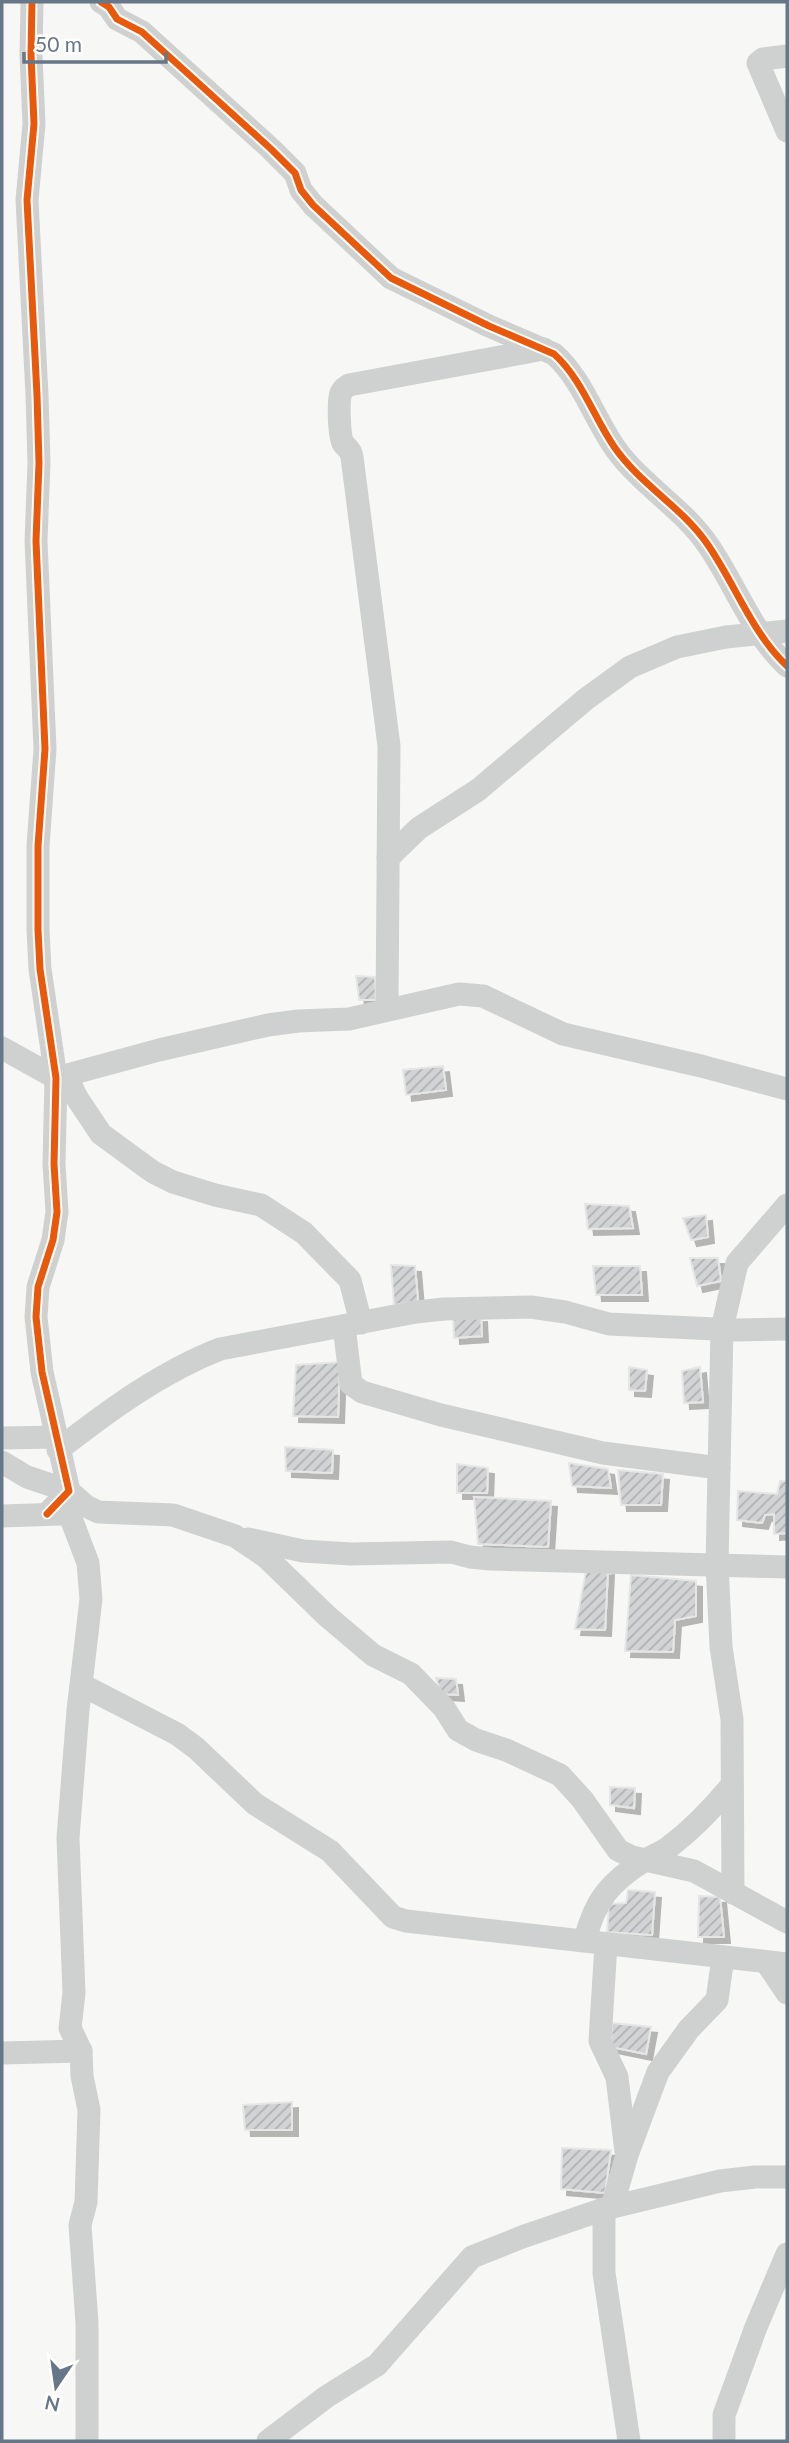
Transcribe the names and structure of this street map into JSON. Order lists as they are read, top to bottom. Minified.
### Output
{"scale_bar":"50 m","north":"bottom"}
